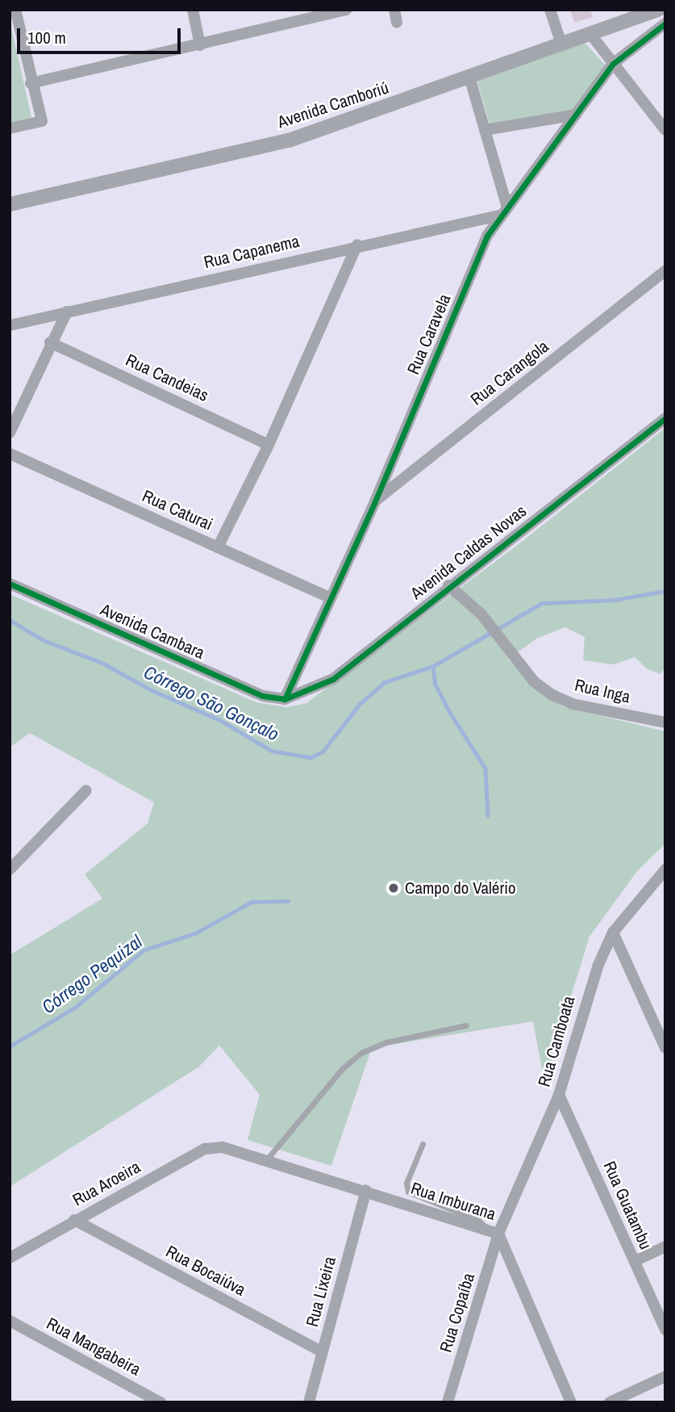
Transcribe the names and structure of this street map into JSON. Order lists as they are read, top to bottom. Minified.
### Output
{"streets":{"street":["Avenida Camboriú","Rua Capanema","Rua Caravela","Rua Carangola","Rua Candeias","Rua Caturai","Avenida Caldas Novas","Avenida Cambara","Rua Inga","Rua Camboata","Rua Aroeira","Rua Imburana","Rua Guatambu","Rua Bocaiúva","Rua Lixeira","Rua Copaíba","Rua Mangabeira"]},"crossings":[["Rua Capanema","Rua Caravela"],["Rua Caravela","Rua Carangola"],["Rua Caravela","Rua Caturai"],["Rua Caravela","Avenida Caldas Novas"],["Rua Caravela","Avenida Cambara"],["Avenida Caldas Novas","Avenida Cambara"],["Avenida Caldas Novas","Rua Inga"],["Rua Camboata","Rua Imburana"],["Rua Camboata","Rua Guatambu"],["Rua Camboata","Rua Copaíba"],["Rua Aroeira","Rua Imburana"],["Rua Aroeira","Rua Bocaiúva"],["Rua Imburana","Rua Lixeira"],["Rua Imburana","Rua Copaíba"],["Rua Bocaiúva","Rua Lixeira"]],"water":["Córrego São Gonçalo","Córrego Pequizal"],"places":["Campo do Valério"],"scale_bar":"100 m"}
